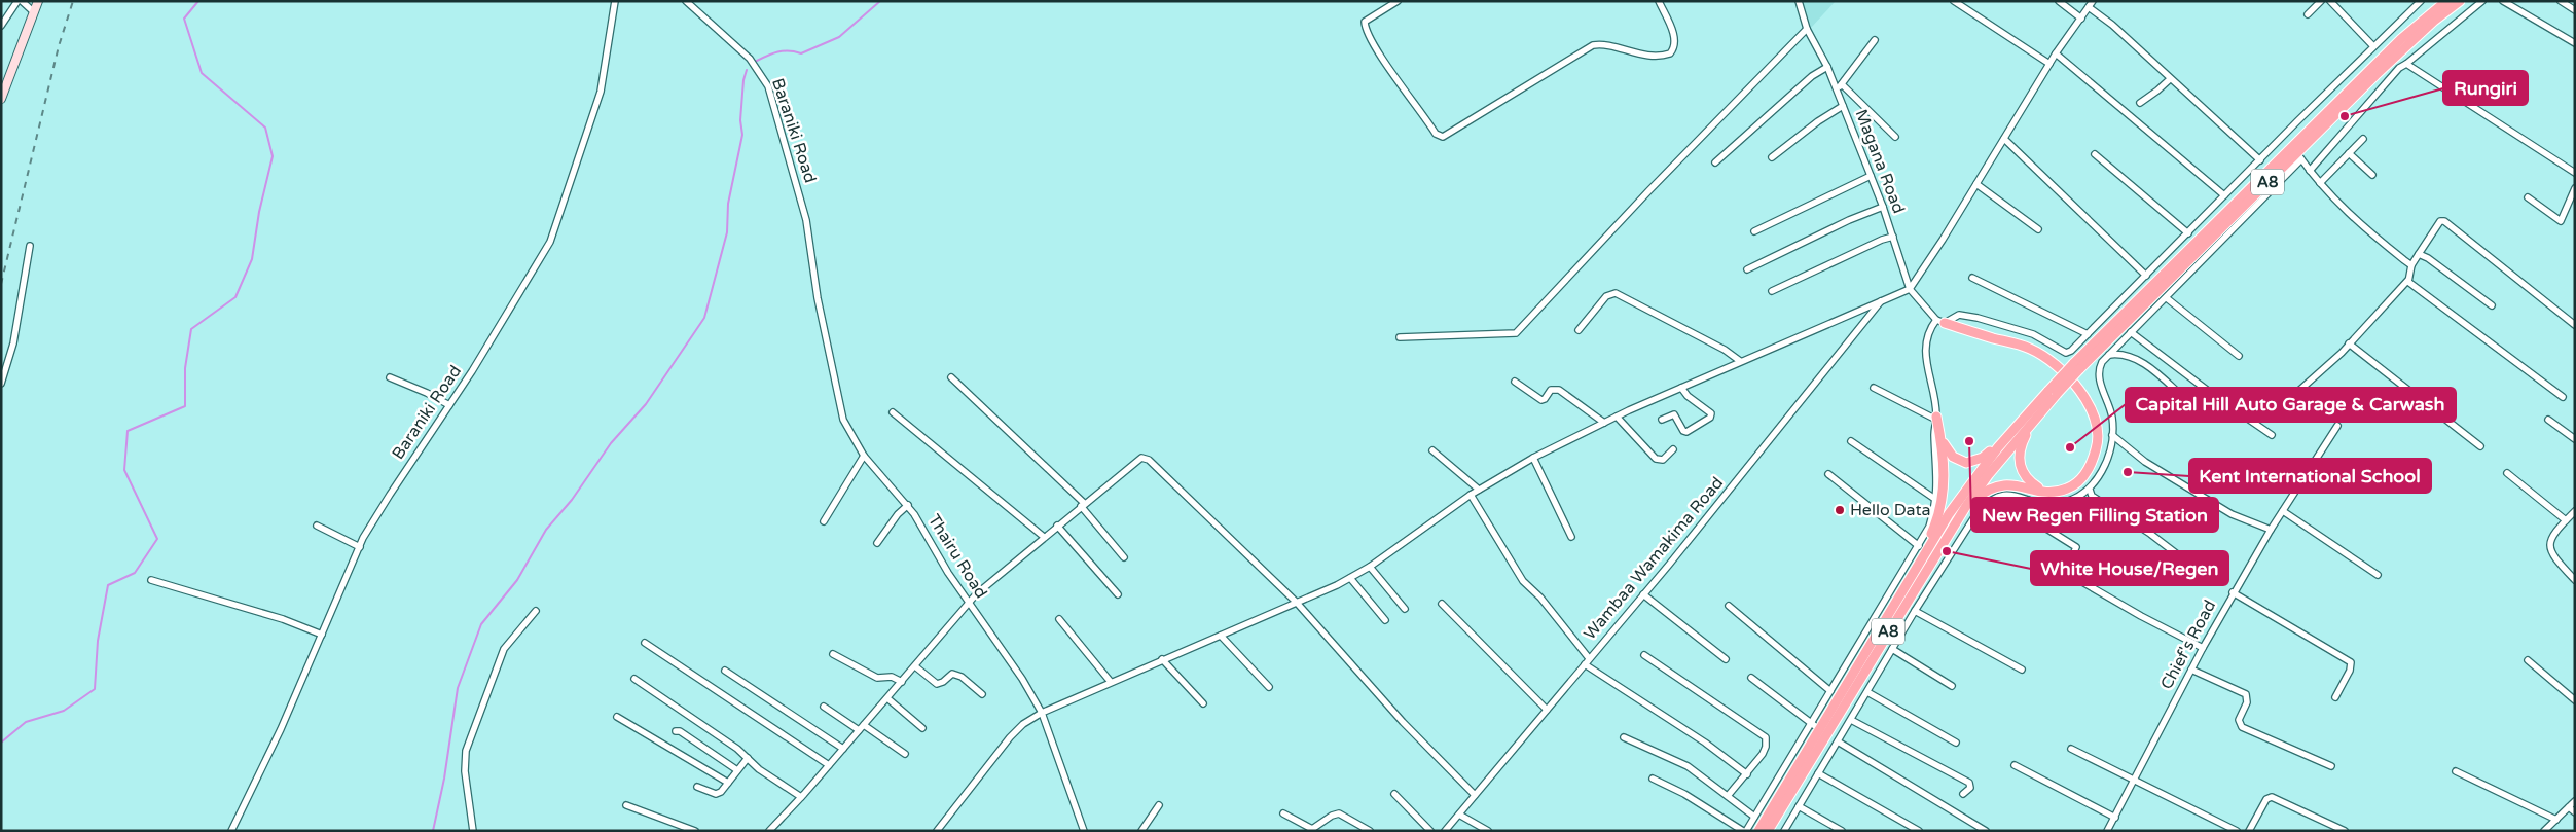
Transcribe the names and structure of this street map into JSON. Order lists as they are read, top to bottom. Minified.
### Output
{"streets":{"highway":["A8"],"street":["Baraniki Road","Magana Road","Thairu Road","Wambaa Wamakima Road","Chief's Road"]},"crossings":[["Baraniki Road","Thairu Road"]],"places":["Rungiri","New Regen Filling Station","Capital Hill Auto Garage & Carwash","Kent International School","Hello Data","White House/Regen"]}
